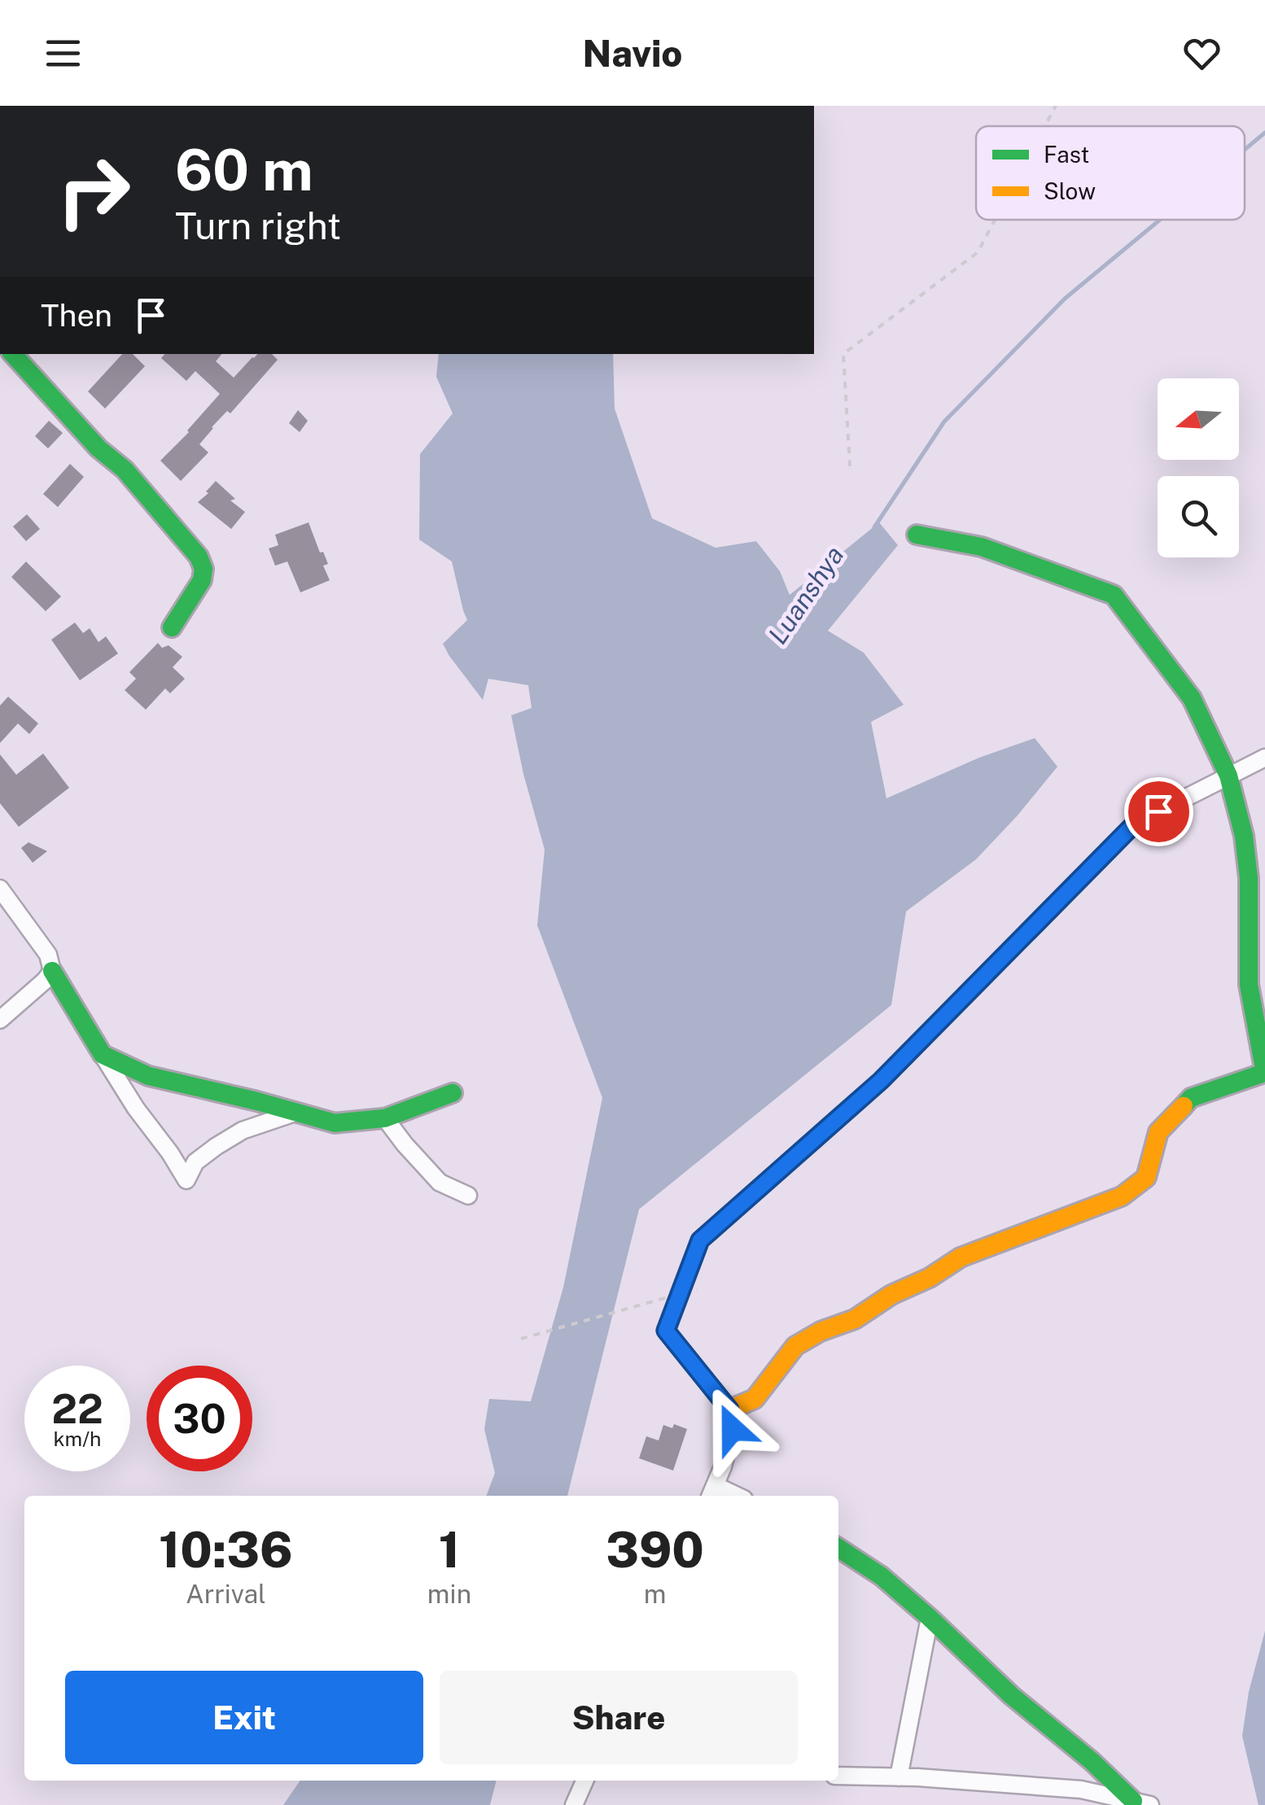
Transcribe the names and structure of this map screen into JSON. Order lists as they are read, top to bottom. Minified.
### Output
{"water":["Luanshya"],"legend":["Fast","Slow"],"north":"left","page":{"header":"Navio","turn":["60 m","Turn right"],"then":"Then","speed":"22 km/h","limit":"30","eta":["10:36","Arrival","1","min","390","m"],"buttons":["Exit","Share"]}}
